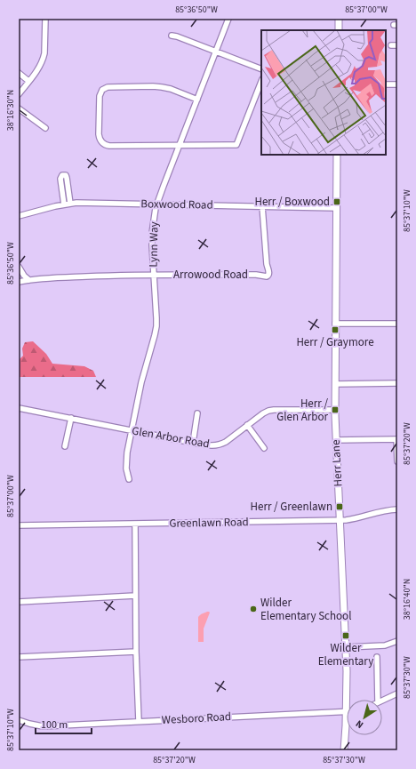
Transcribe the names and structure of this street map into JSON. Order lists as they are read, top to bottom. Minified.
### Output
{"streets":{"main road":["Herr Lane"],"street":["Boxwood Road","Lynn Way","Arrowood Road","Glen Arbor Road","Greenlawn Road","Wesboro Road"]},"crossings":[["Boxwood Road","Lynn Way"],["Boxwood Road","Arrowood Road"],["Boxwood Road","Herr Lane"],["Lynn Way","Arrowood Road"],["Lynn Way","Glen Arbor Road"],["Glen Arbor Road","Herr Lane"],["Herr Lane","Greenlawn Road"],["Herr Lane","Wesboro Road"]],"places":{"transit":["Herr / Boxwood","Herr / Graymore","Herr / Glen Arbor","Herr / Greenlawn","Wilder Elementary"],"other":["Wilder Elementary School"]},"scale_bar":"100 m","north":"bottom left","coordinates":["85°36'50\"W","85°37'00\"W","38°16'30\"N","85°37'10\"W","85°37'20\"W","38°16'40\"N","85°37'30\"W"]}
